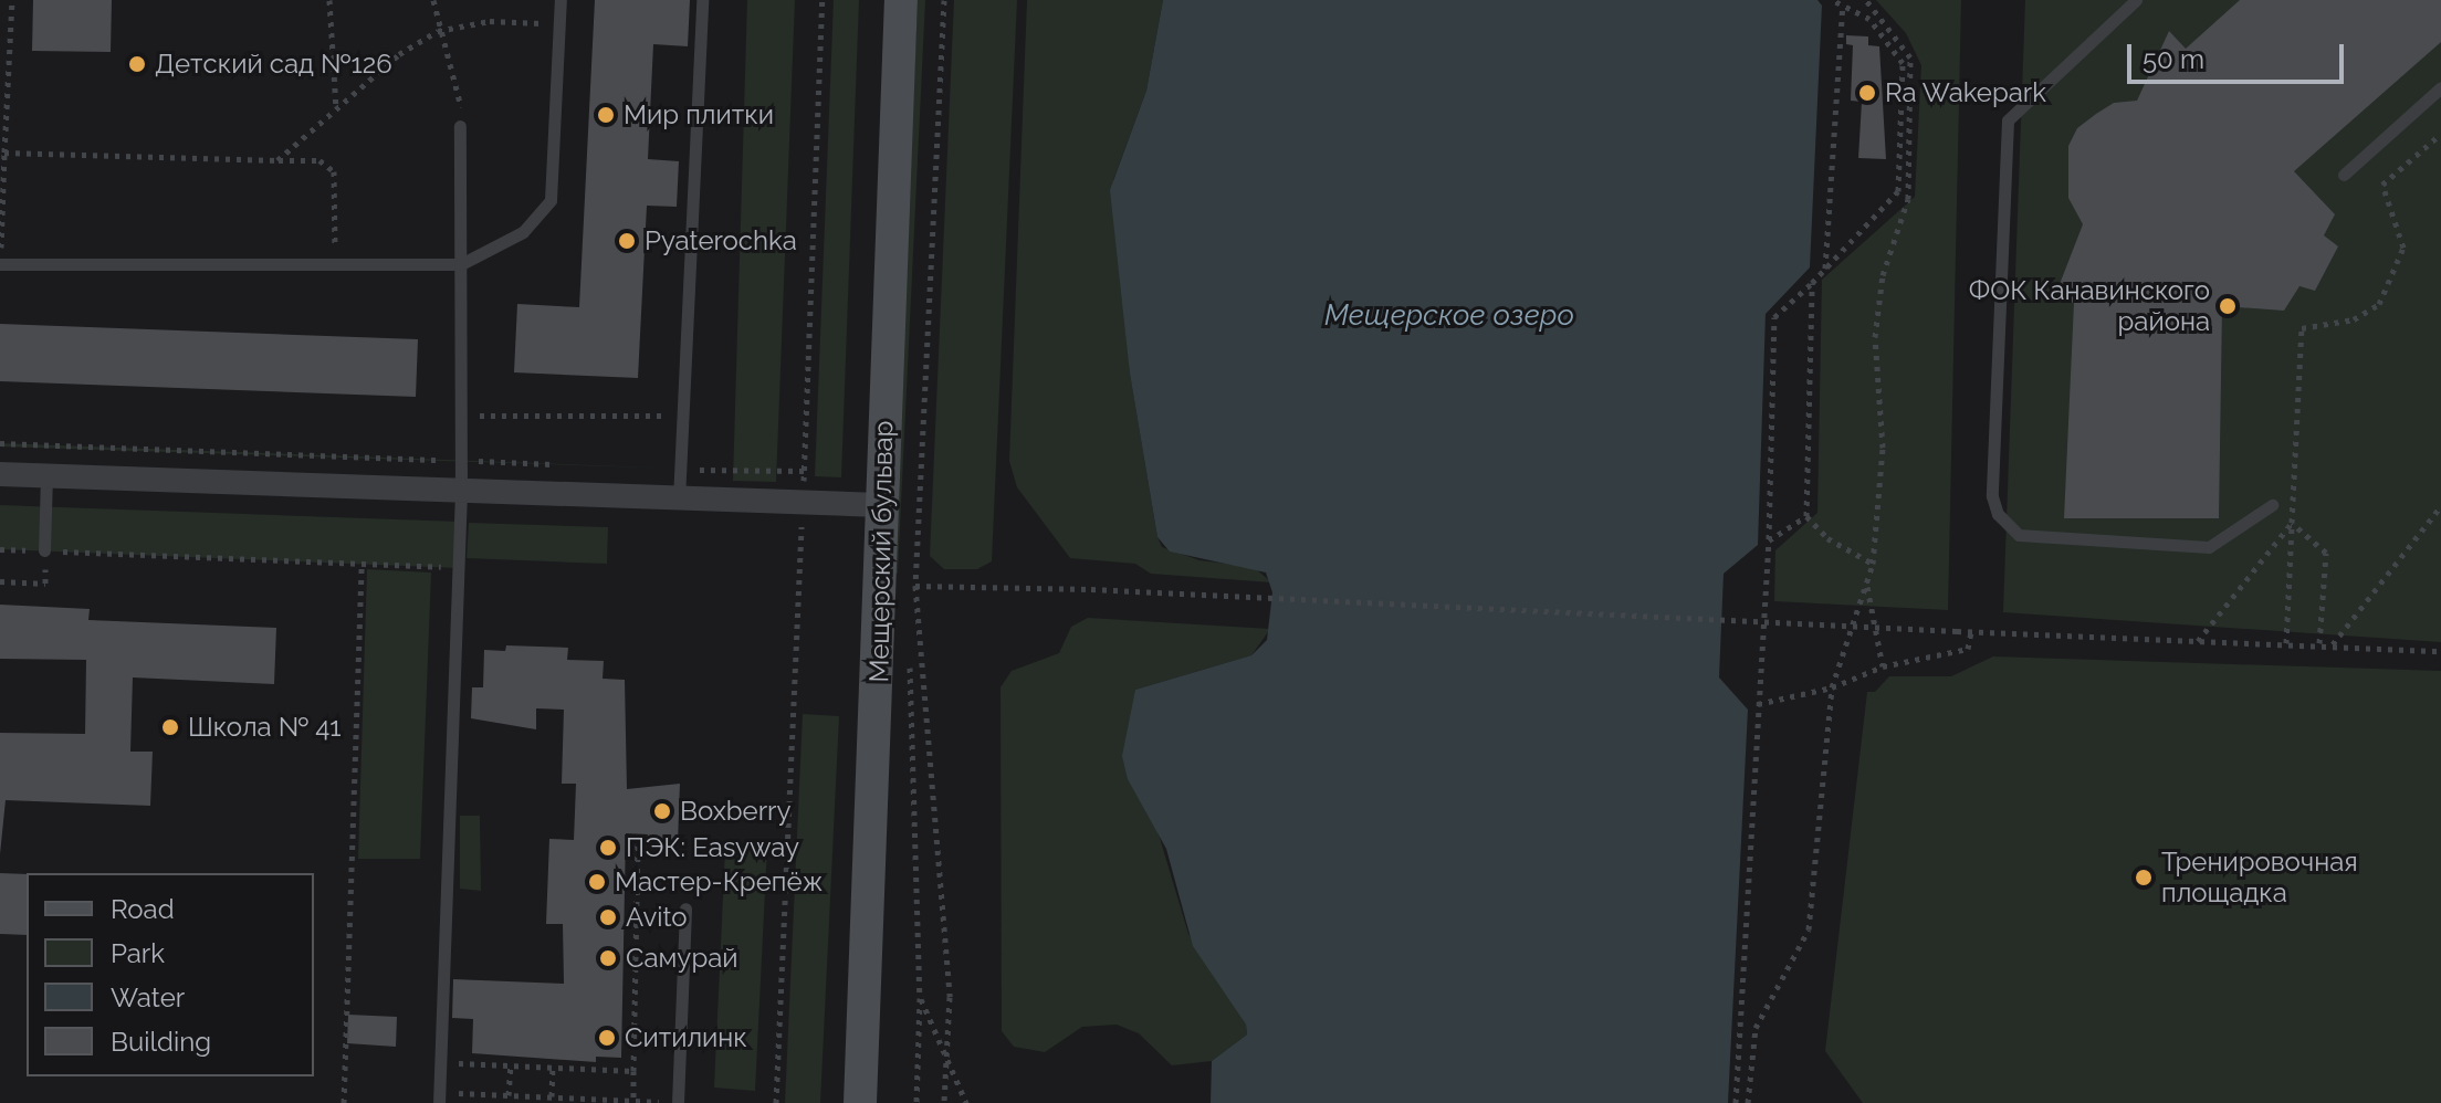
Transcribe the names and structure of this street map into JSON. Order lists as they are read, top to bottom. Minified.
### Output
{"streets":{"main road":["Мещерский бульвар"]},"water":["Мещерское озеро"],"places":["Детский сад №126","Ra Wakepark","Мир плитки","Pyaterochka","ФОК Канавинского района","Школа № 41","Boxberry","ПЭК: Easyway","Тренировочная площадка","Мастер-Крепёж","Avito","Самурай","Ситилинк"],"legend":["Road","Park","Water","Building"],"scale_bar":"50 m"}
